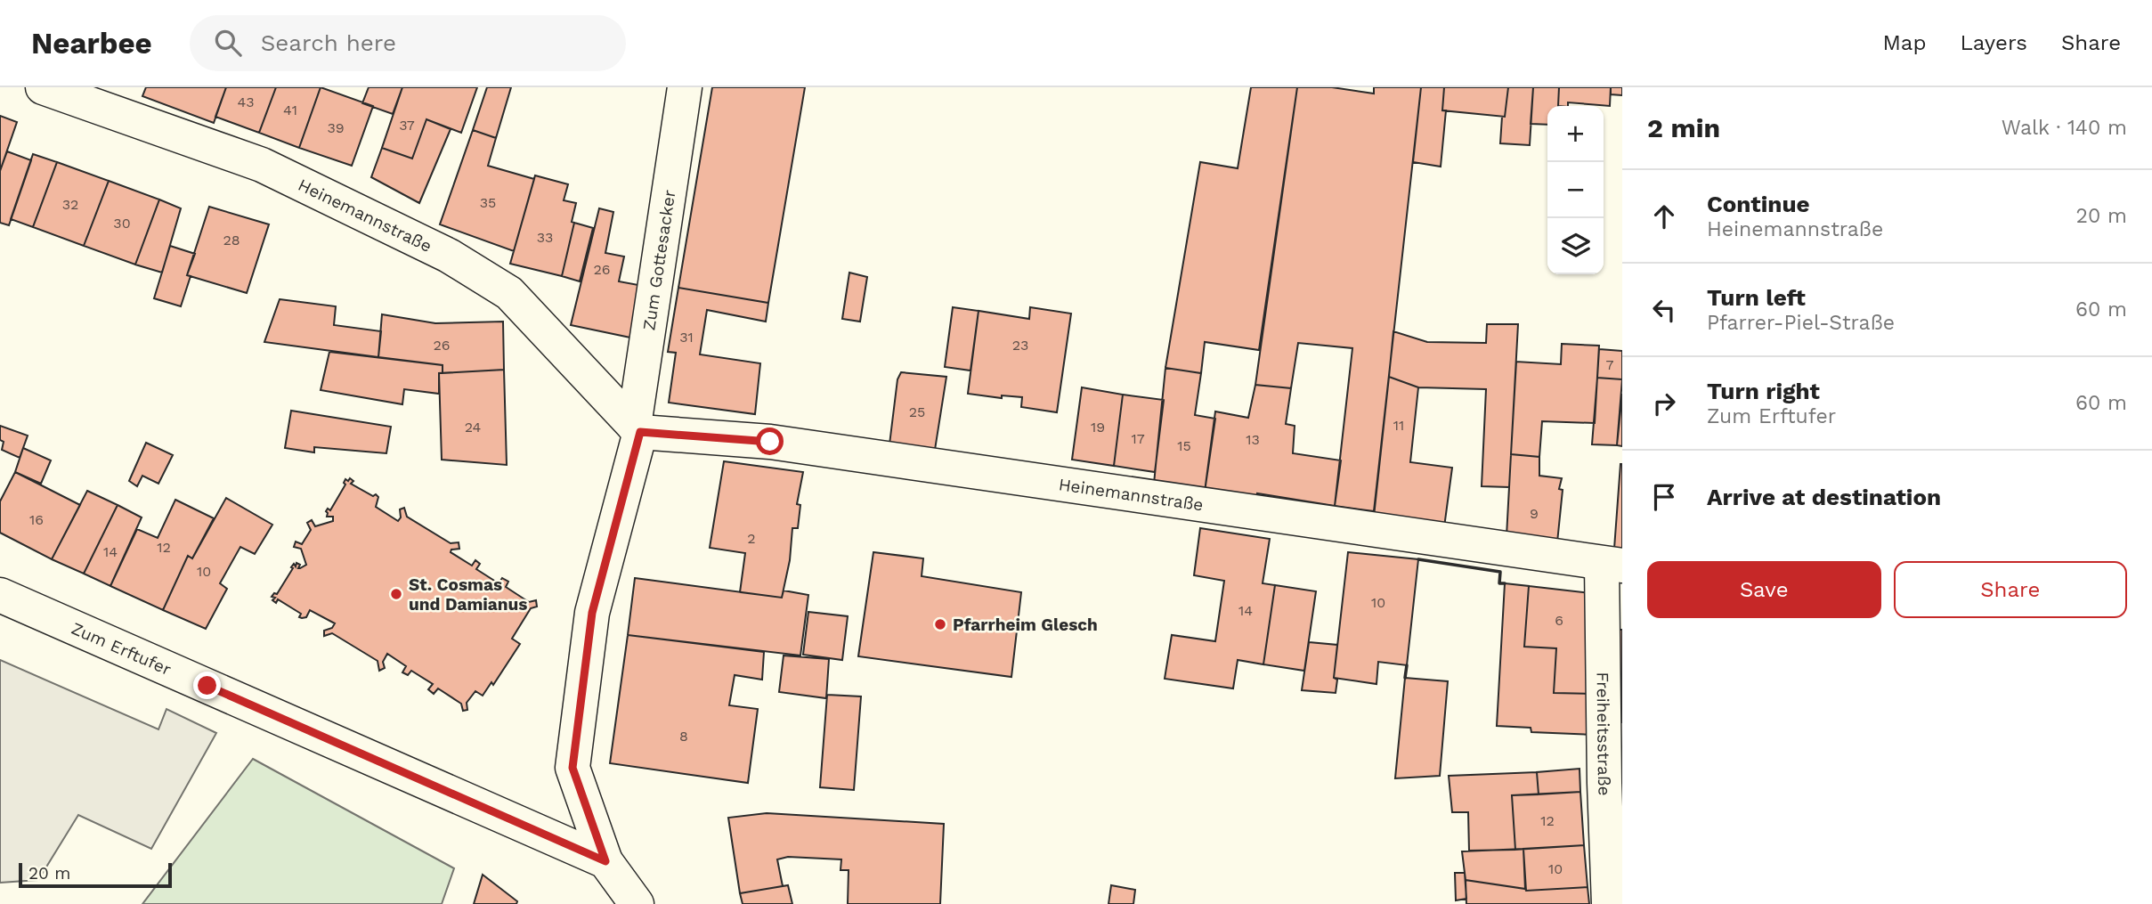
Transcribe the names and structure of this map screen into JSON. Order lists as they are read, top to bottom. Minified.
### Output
{"streets":{"street":["Heinemannstraße","Zum Gottesacker","Zum Erftufer","Freiheitsstraße"]},"crossings":[["Heinemannstraße","Zum Gottesacker"],["Heinemannstraße","Freiheitsstraße"],["Zum Gottesacker","Zum Erftufer"]],"places":["St. Cosmas und Damianus","Pfarrheim Glesch"],"house_numbers":["43","41","37","39","35","32","30","33","28","26","31","26","23","7","25","11","24","19","17","13","15","9","16","2","12","14","10","10","14","6","8","12","10"],"scale_bar":"20 m","page":{"header":"Nearbee","search":"Search here","nav":["Map","Layers","Share"],"heading":["2 min","Walk · 140 m"],"map_buttons":["+","−"],"list":[["Continue","Heinemannstraße","20 m"],["Turn left","Pfarrer-Piel-Straße","60 m"],["Turn right","Zum Erftufer","60 m"],"Arrive at destination"],"buttons":["Save","Share"],"scale":"20 m"}}
